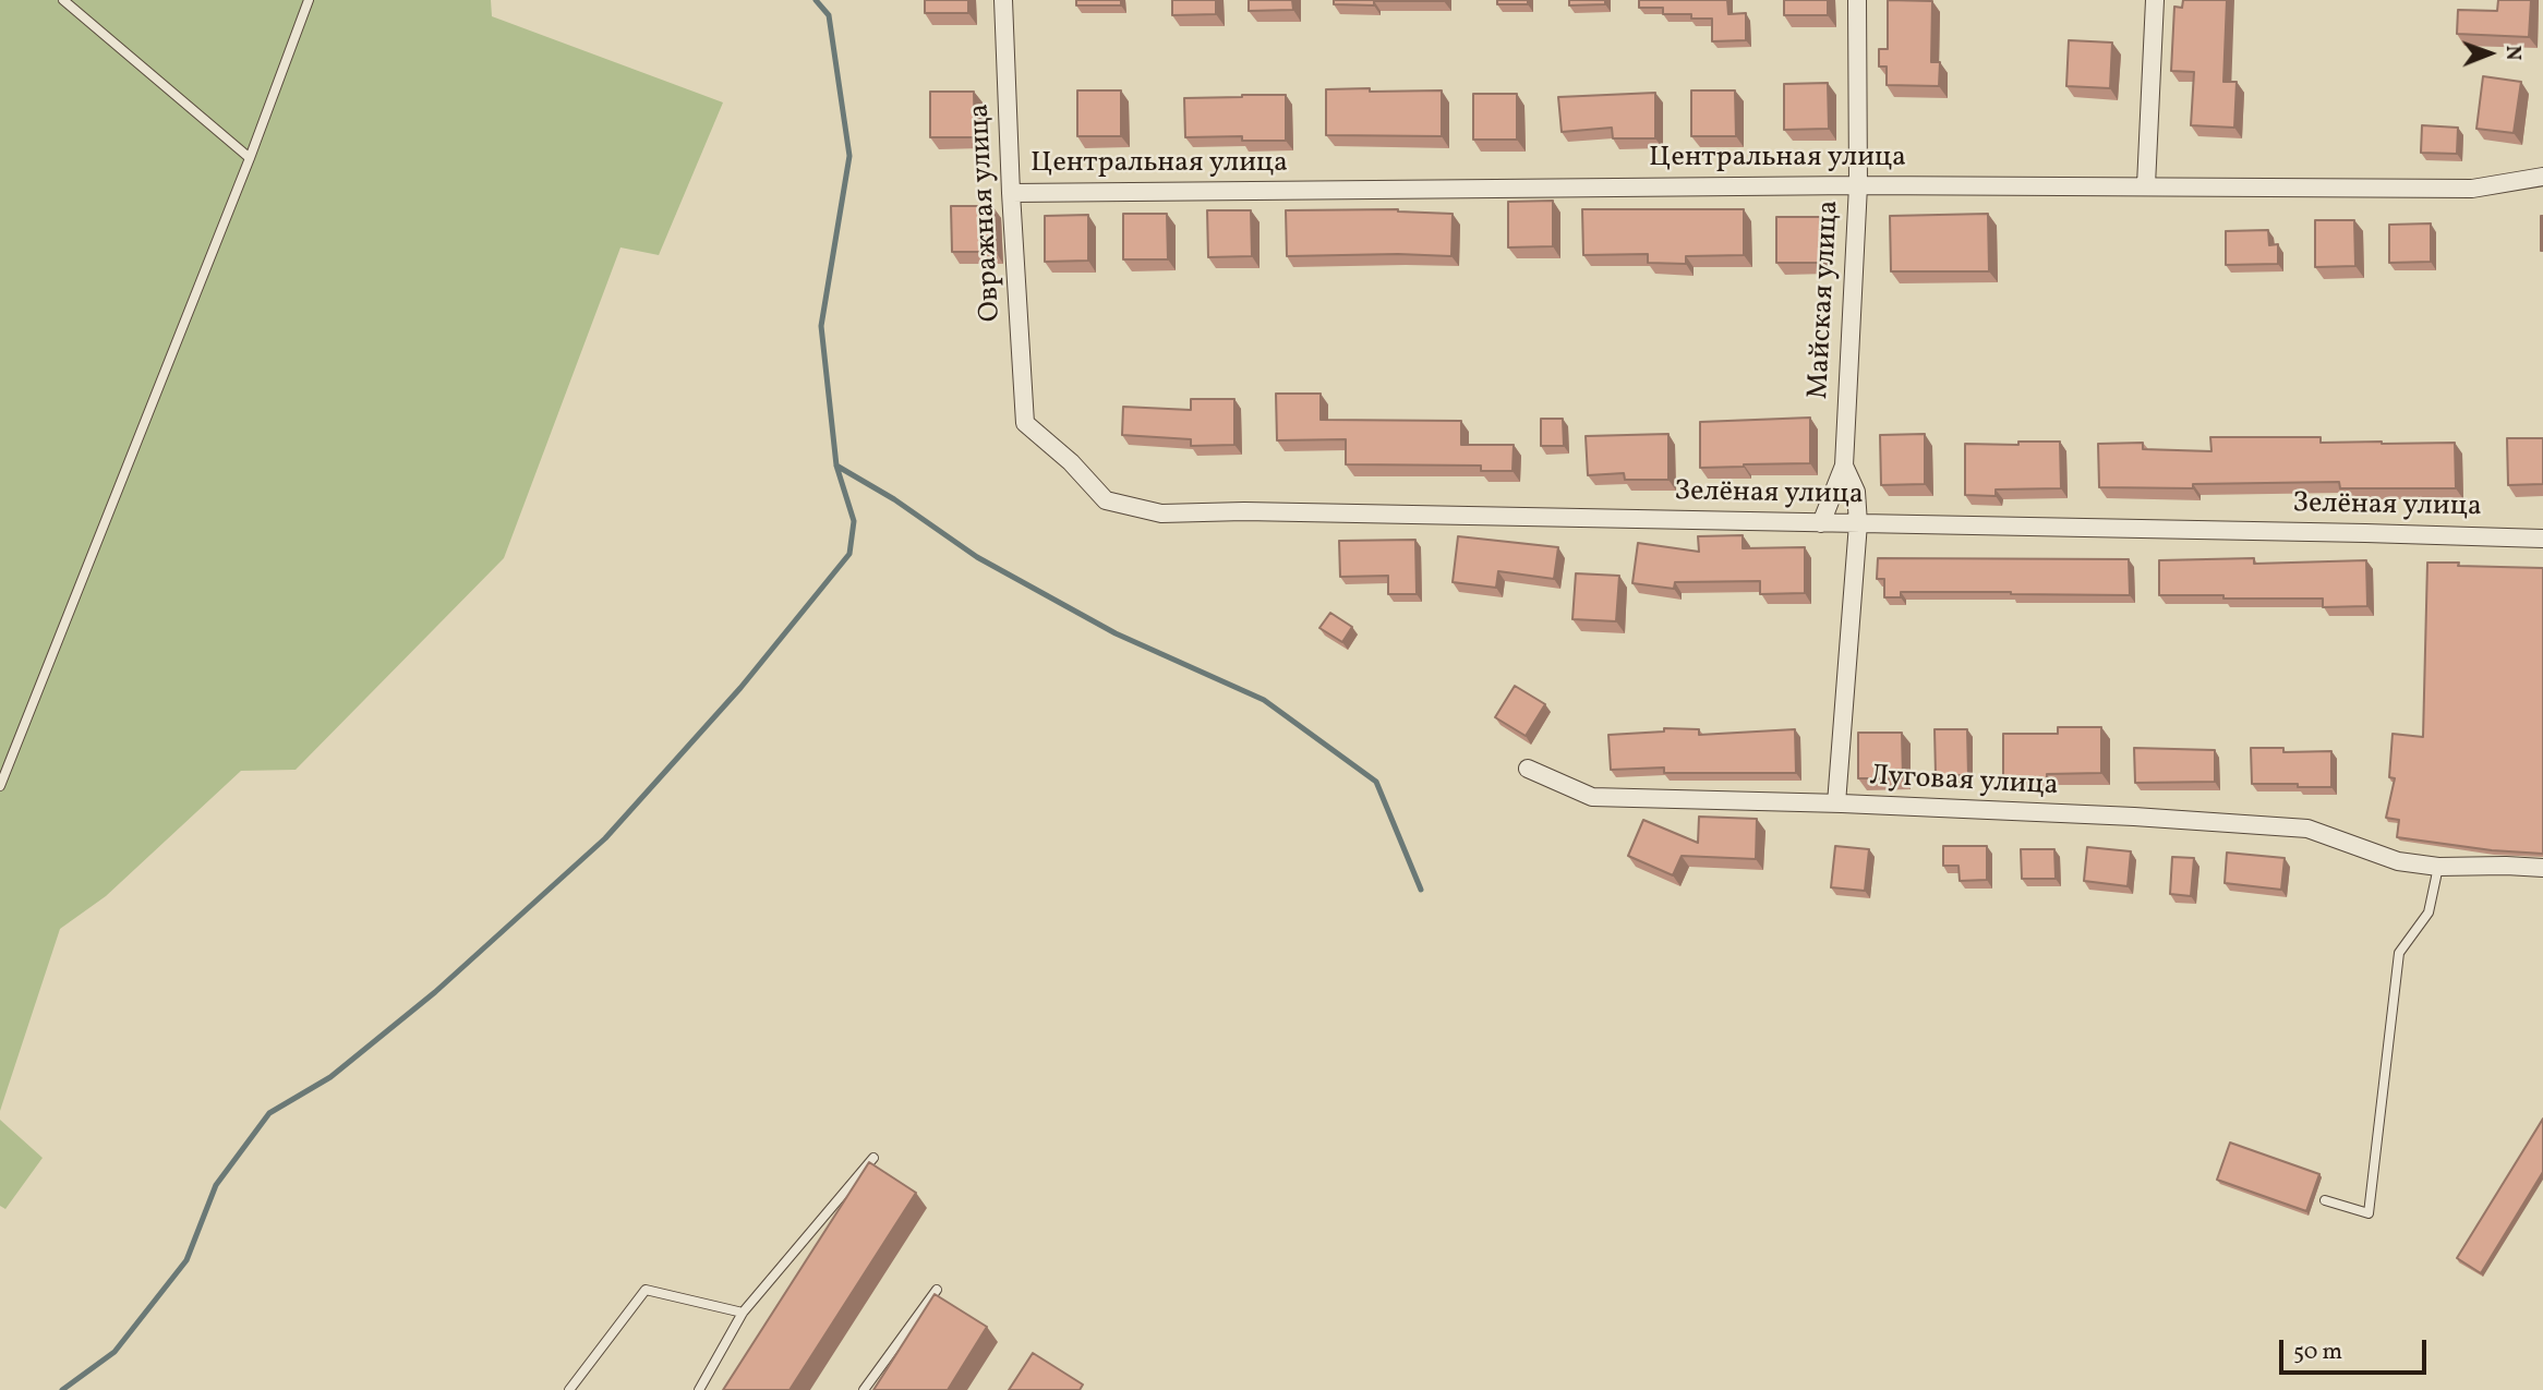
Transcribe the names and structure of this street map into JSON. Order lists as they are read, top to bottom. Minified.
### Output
{"streets":{"street":["Центральная улица","Овражная улица","Майская улица","Зелёная улица","Луговая улица"]},"crossings":[["Центральная улица","Овражная улица"],["Центральная улица","Майская улица"],["Овражная улица","Зелёная улица"]],"scale_bar":"50 m","north":"right"}
